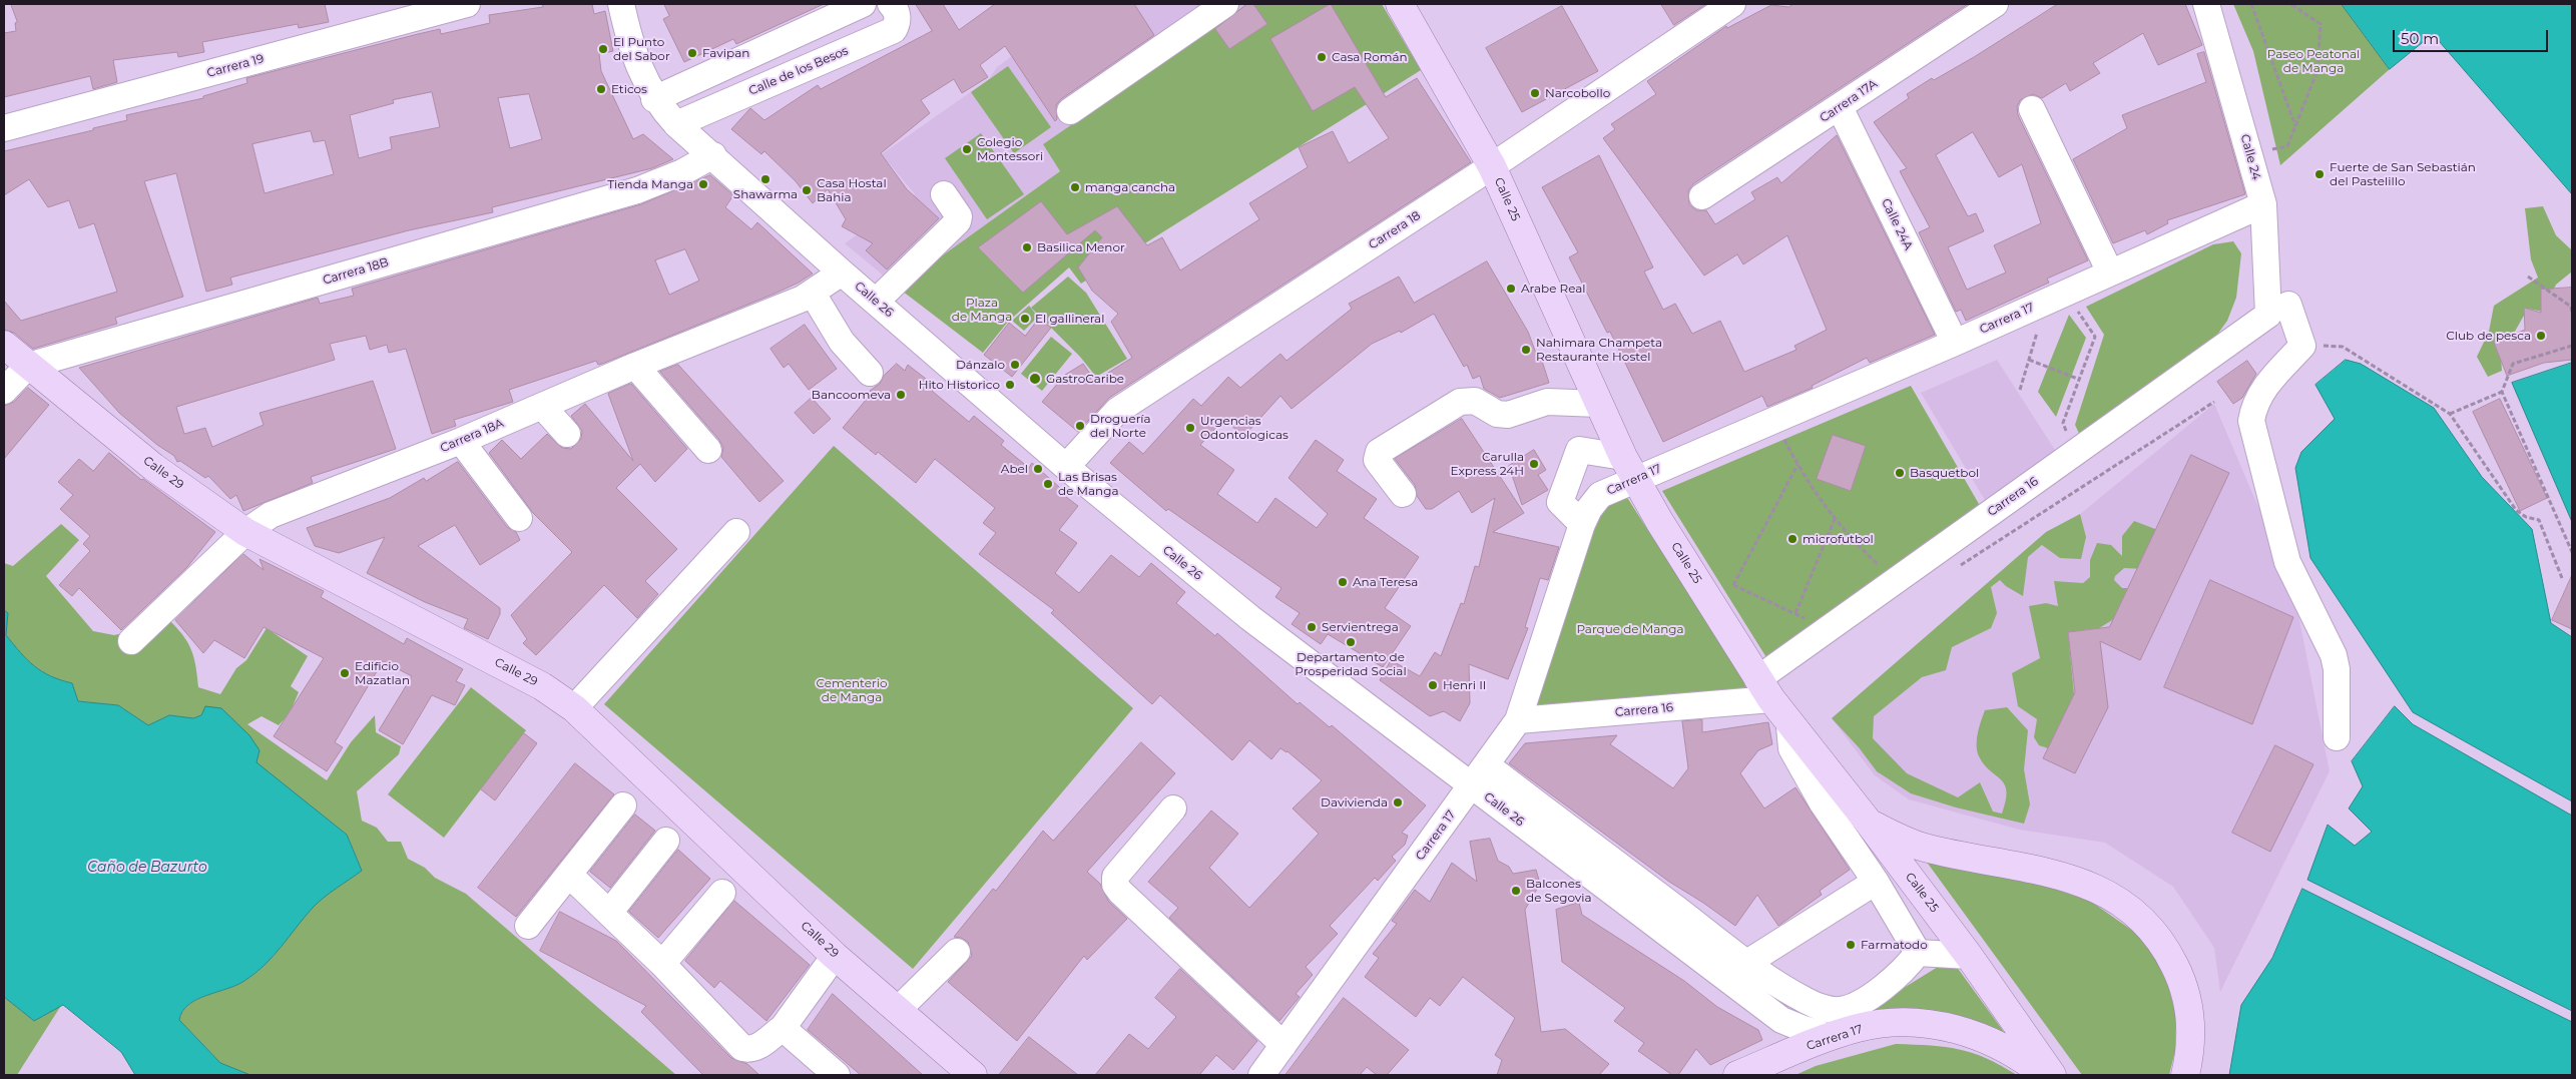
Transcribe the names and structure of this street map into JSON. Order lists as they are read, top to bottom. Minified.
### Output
{"streets":{"main road":["Calle 25","Carrera 17","Calle 29"],"street":["Carrera 19","Calle de los Besos","Carrera 17A","Calle 24","Calle 24A","Carrera 18","Carrera 18B","Calle 26","Carrera 18A","Carrera 16"]},"crossings":[["Calle de los Besos","Calle 26"],["Carrera 17A","Calle 24A"],["Calle 24","Carrera 17"],["Calle 24","Carrera 16"],["Calle 25","Carrera 18"],["Calle 25","Carrera 17"],["Calle 25","Carrera 16"],["Calle 24A","Carrera 17"],["Carrera 18","Calle 26"],["Carrera 18B","Calle 26"],["Carrera 18B","Calle 29"],["Calle 26","Carrera 17"],["Calle 26","Carrera 18A"],["Carrera 17","Carrera 16"],["Carrera 18A","Calle 29"]],"water":["Caño de Bazurto"],"parks":["Paseo Peatonal de Manga","Plaza de Manga","Parque de Manga","Cementerio de Manga"],"places":["El Punto del Sabor","Favipan","Casa Román","Eticos","Narcobollo","Colegio Montessori","Fuerte de San Sebastián del Pastelillo","Shawarma","Tienda Manga","manga cancha","Casa Hostal Bahia","Basilica Menor","Arabe Real","El gallineral","Club de pesca","Nahimara Champeta Restaurante Hostel","Dánzalo","GastroCaribe","Hito Historico","Bancoomeva","Droguería del Norte","Urgencias Odontologicas","Carulla Express 24H","Abel","Basquetbol","Las Brisas de Manga","microfutbol","Ana Teresa","Servientrega","Departamento de Prosperidad Social","Edificio Mazatlan","Henri II","Davivienda","Balcones de Segovia","Farmatodo"],"scale_bar":"50 m"}
